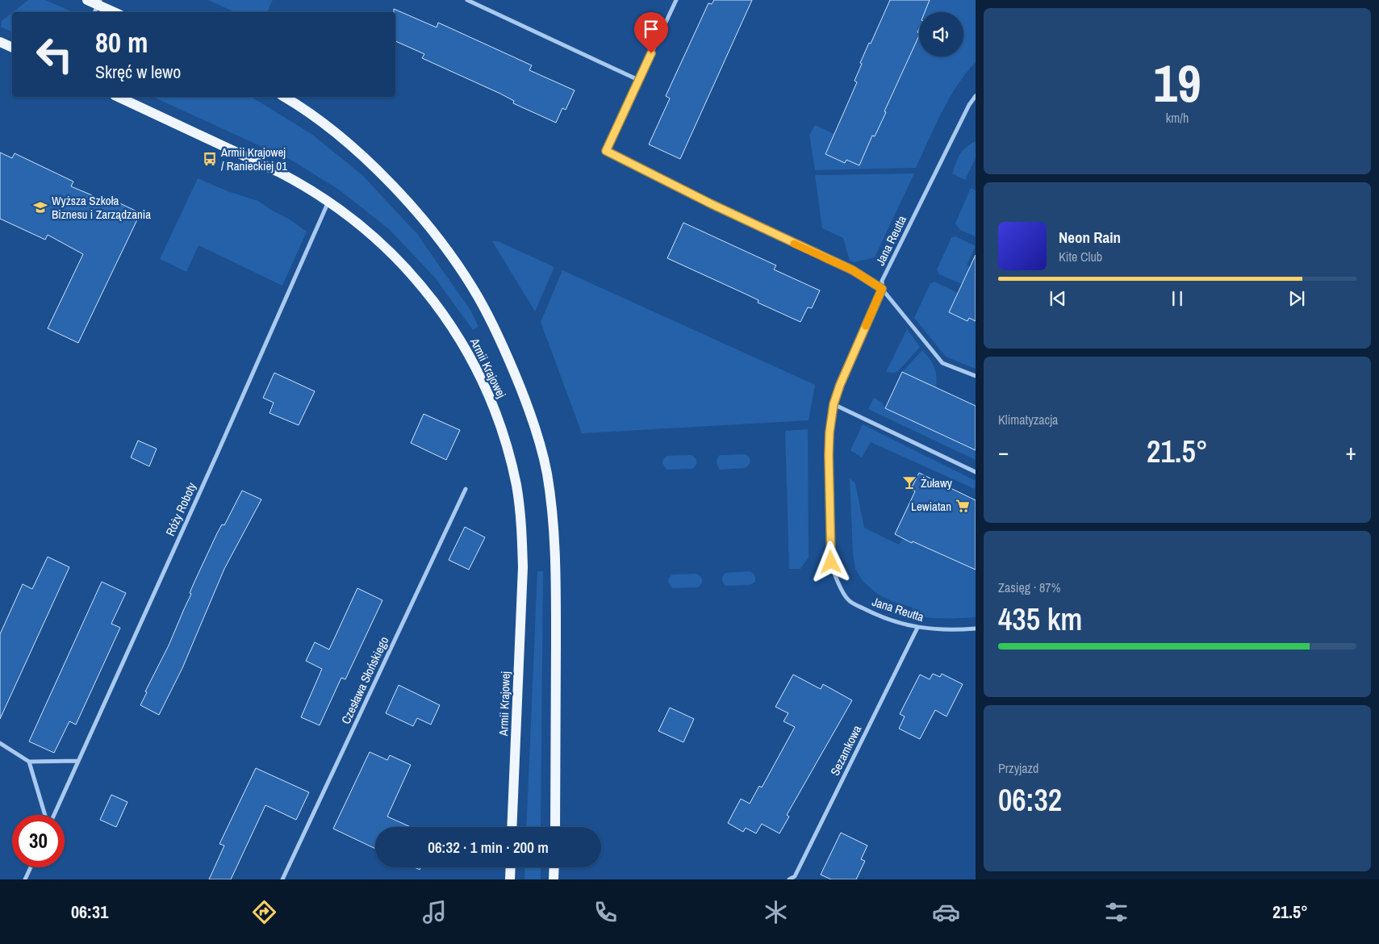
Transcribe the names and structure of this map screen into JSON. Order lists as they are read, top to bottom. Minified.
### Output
{"streets":{"main road":["Armii Krajowej"],"street":["Jana Reutta","Róży Roboty","Czesława Słońskiego","Sezamkowa"]},"crossings":[["Jana Reutta","Sezamkowa"],["Armii Krajowej","Róży Roboty"]],"places":{"bus stop":["Armii Krajowej / Ranieckiej 01"],"school or university":["Wyższa Szkoła Biznesu i Zarządzania"],"bar":["Żuławy"],"supermarket":["Lewiatan"]},"page":{"tile":[["19","km/h"],"Klimatyzacja",["Zasięg · 87%","435 km"],["Przyjazd","06:32"]],"turn":["80 m","Skręć w lewo"],"song":["Neon Rain","Kite Club"],"heat":["−","21.5°","+"],"limit":"30","trip":"06:32 · 1 min · 200 m","tabs":["06:31","21.5°"]}}
